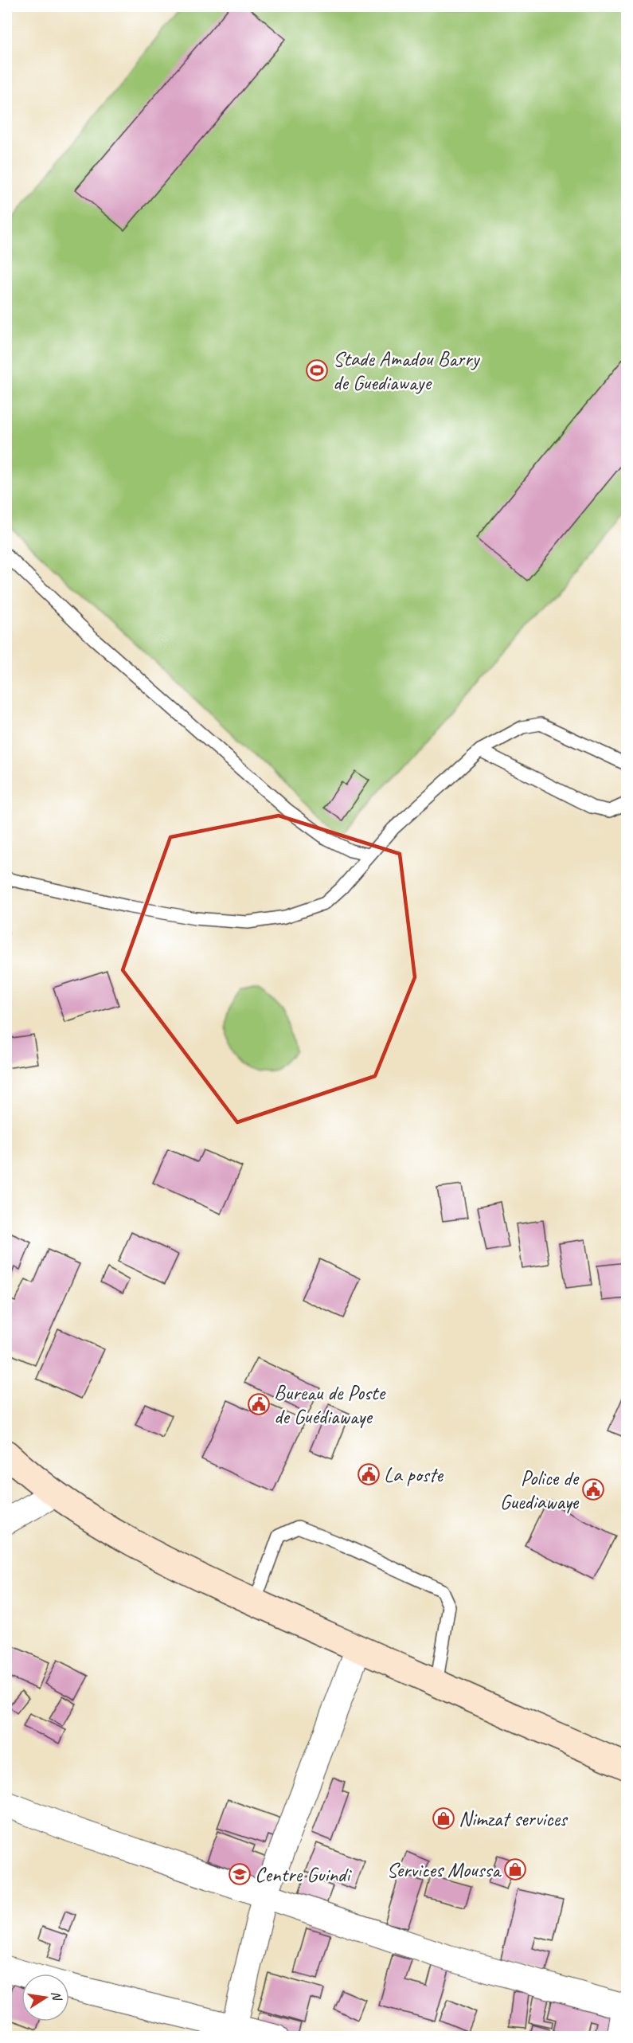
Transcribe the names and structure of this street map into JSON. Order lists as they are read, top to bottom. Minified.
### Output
{"places":{"sports":["Stade Amadou Barry de Guediawaye"],"public building":["Bureau de Poste de Guédiawaye","La poste","Police de Guediawaye"],"shop":["Nimzat services","Services Moussa"],"school or university":["Centre Guindi"]},"north":"right"}
